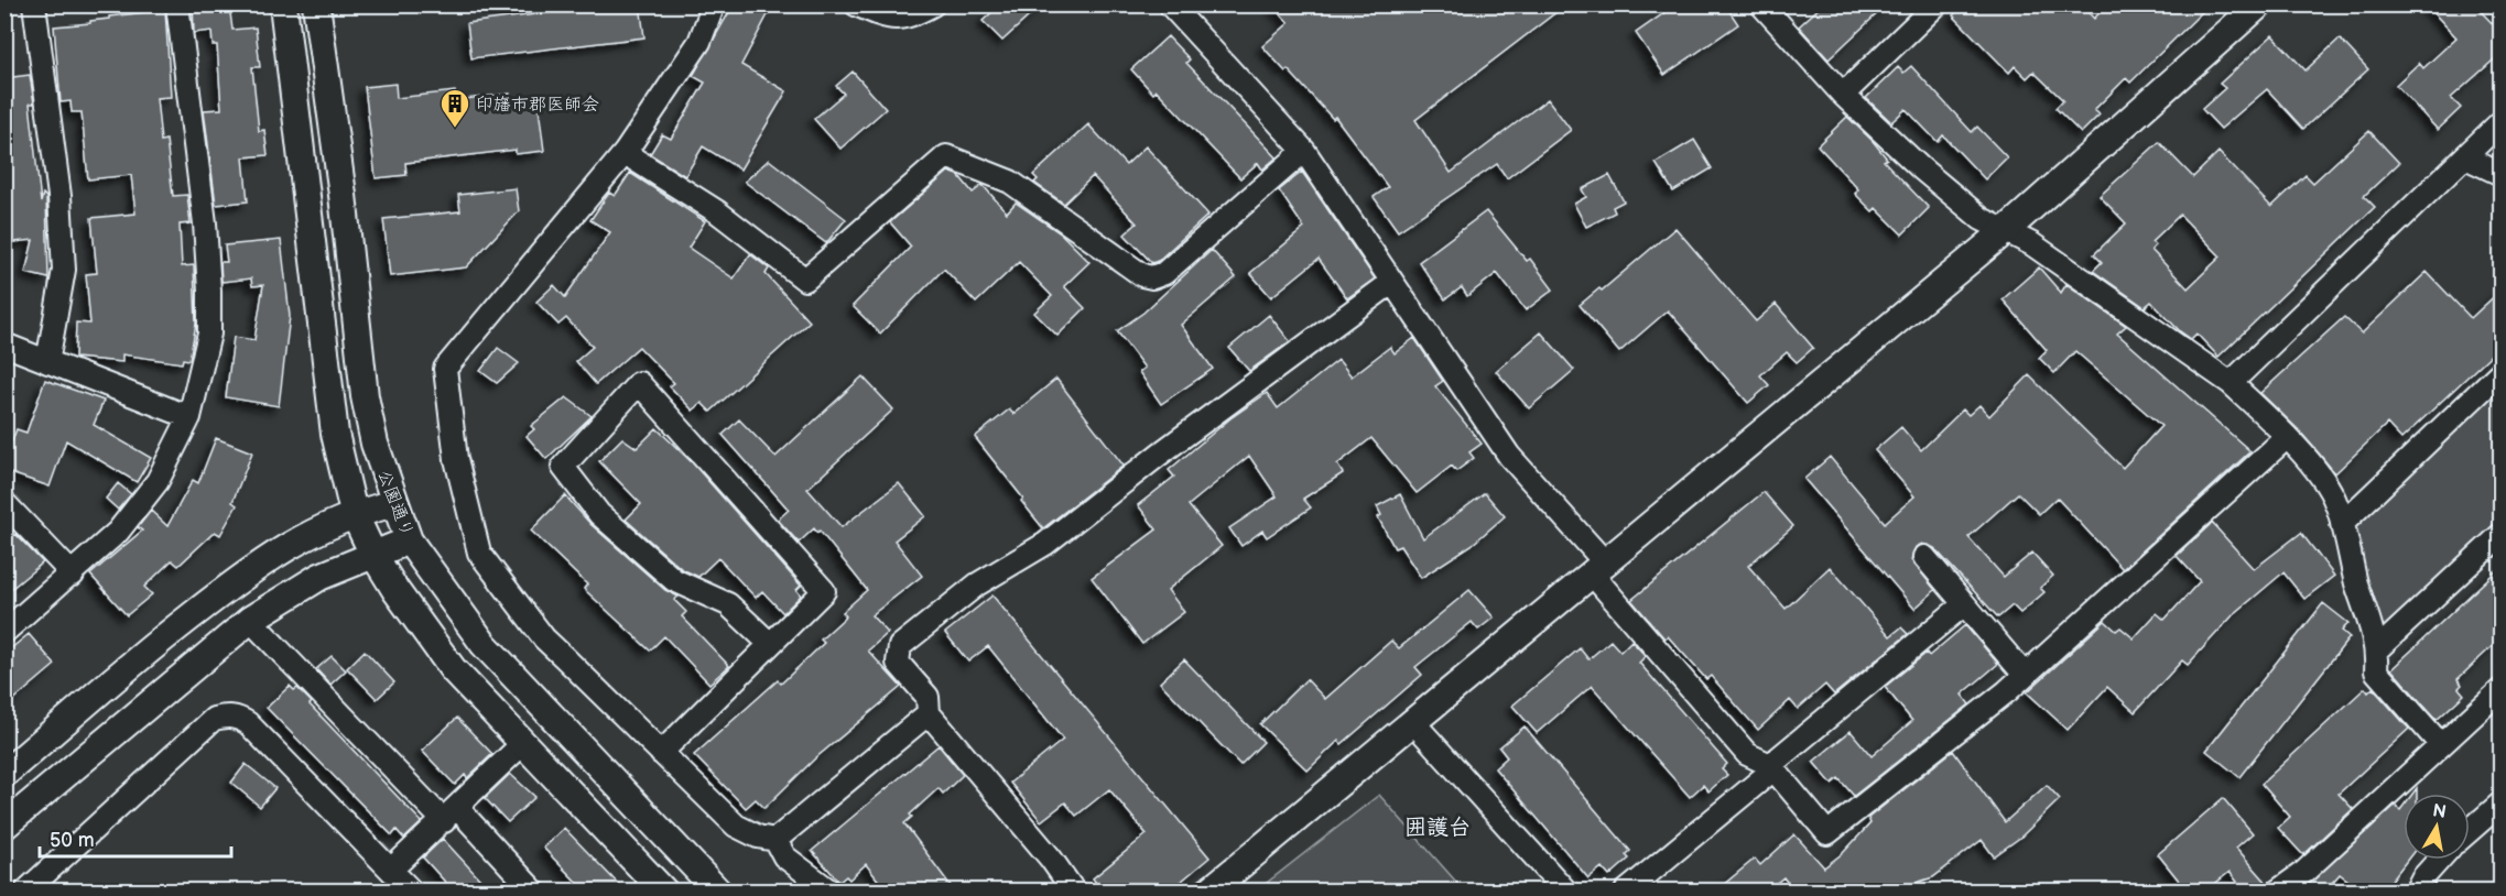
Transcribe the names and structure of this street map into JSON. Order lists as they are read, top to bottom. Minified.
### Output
{"streets":{"street":["公園通り"]},"districts":["囲護台"],"places":{"building":["印旛市郡医師会"]},"scale_bar":"50 m","north":"top"}
